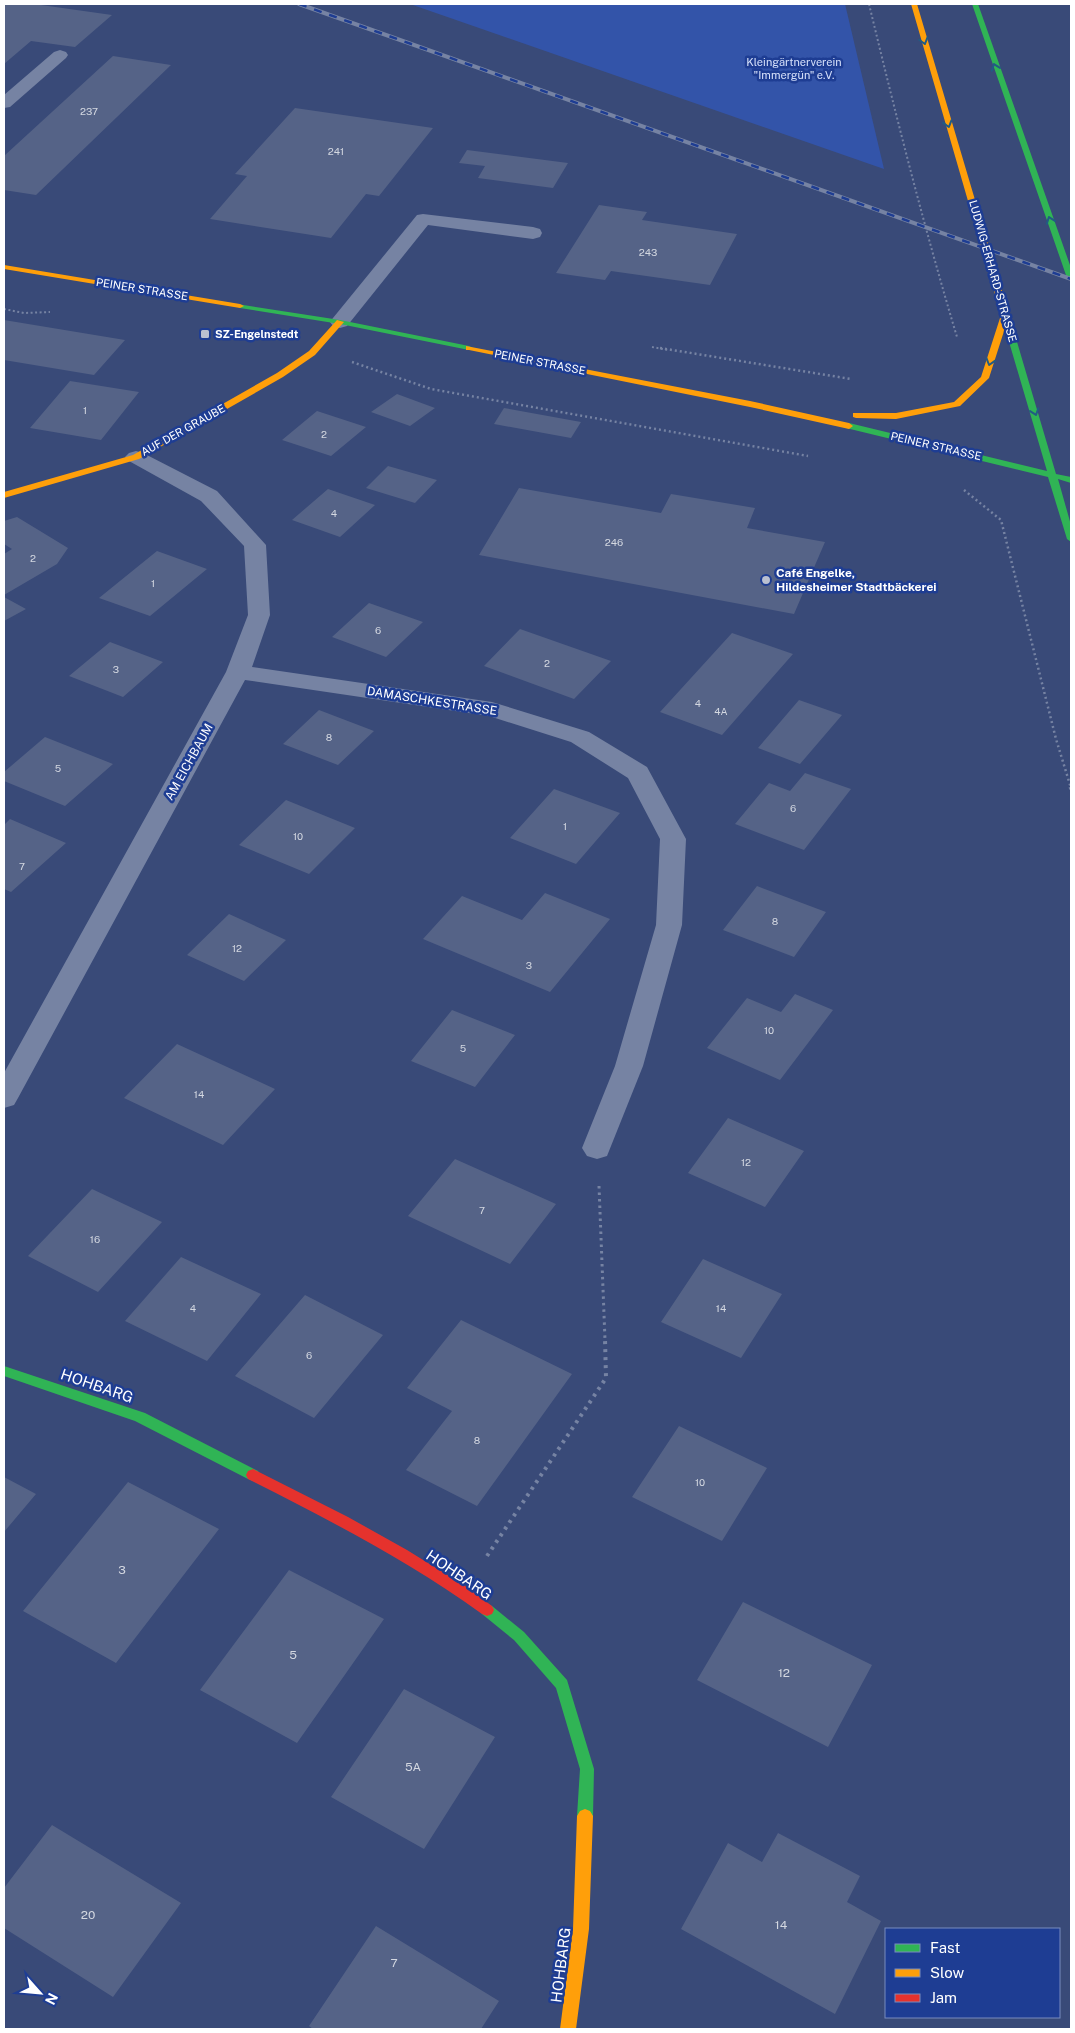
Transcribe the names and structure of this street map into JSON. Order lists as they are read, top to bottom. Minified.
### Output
{"streets":{"main road":["LUDWIG-ERHARD-STRASSE","PEINER STRASSE","AUF DER GRAUBE","HOHBARG"],"street":["DAMASCHKESTRASSE","AM EICHBAUM"]},"crossings":[["LUDWIG-ERHARD-STRASSE","PEINER STRASSE"],["PEINER STRASSE","AUF DER GRAUBE"],["AUF DER GRAUBE","AM EICHBAUM"],["DAMASCHKESTRASSE","AM EICHBAUM"]],"parks":["Kleingärtnerverein \"Immergün\" e.V."],"places":{"transit":["SZ-Engelnstedt"],"other":["Café Engelke, Hildesheimer Stadtbäckerei"]},"house_numbers":["237","241","243","1","2","4","246","2","1","6","2","3","4","4A","8","5","6","1","10","7","8","12","3","10","5","14","12","7","16","4","14","6","8","10","3","5","12","5A","20","14","7"],"legend":["Fast","Slow","Jam"],"north":"bottom right"}
